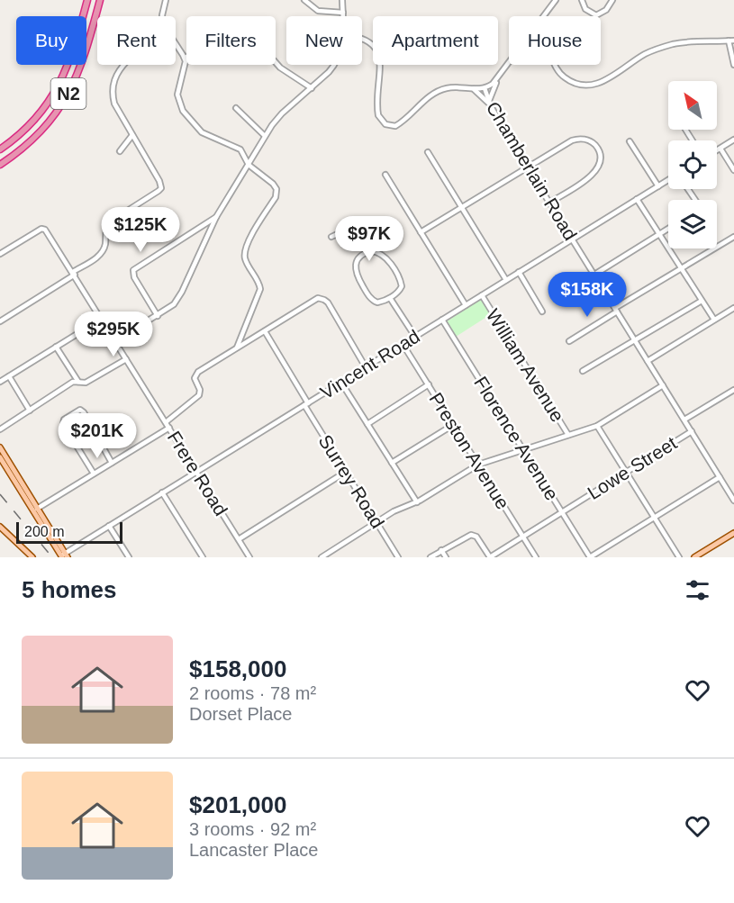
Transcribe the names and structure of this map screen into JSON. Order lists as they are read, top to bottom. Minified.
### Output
{"streets":{"highway":["N2"],"street":["Chamberlain Road","Vincent Road","William Avenue","Florence Avenue","Preston Avenue","Lowe Street","Frere Road","Surrey Road"]},"crossings":[["Chamberlain Road","Vincent Road"],["Chamberlain Road","Lowe Street"],["Vincent Road","William Avenue"],["Vincent Road","Florence Avenue"],["Vincent Road","Preston Avenue"],["Vincent Road","Frere Road"],["Vincent Road","Surrey Road"],["Florence Avenue","Lowe Street"],["Preston Avenue","Lowe Street"]],"scale_bar":"200 m","north":"top left","page":{"chip":["Buy","Rent","Filters","New","Apartment","House"],"price":["$125K","$97K","$158K","$295K","$201K"],"scale":"200 m","heading":"5 homes","list":[{"name":"$158,000","note":"2 rooms · 78 m² · Dorset Place"},{"name":"$201,000","note":"3 rooms · 92 m² · Lancaster Place"}]}}
